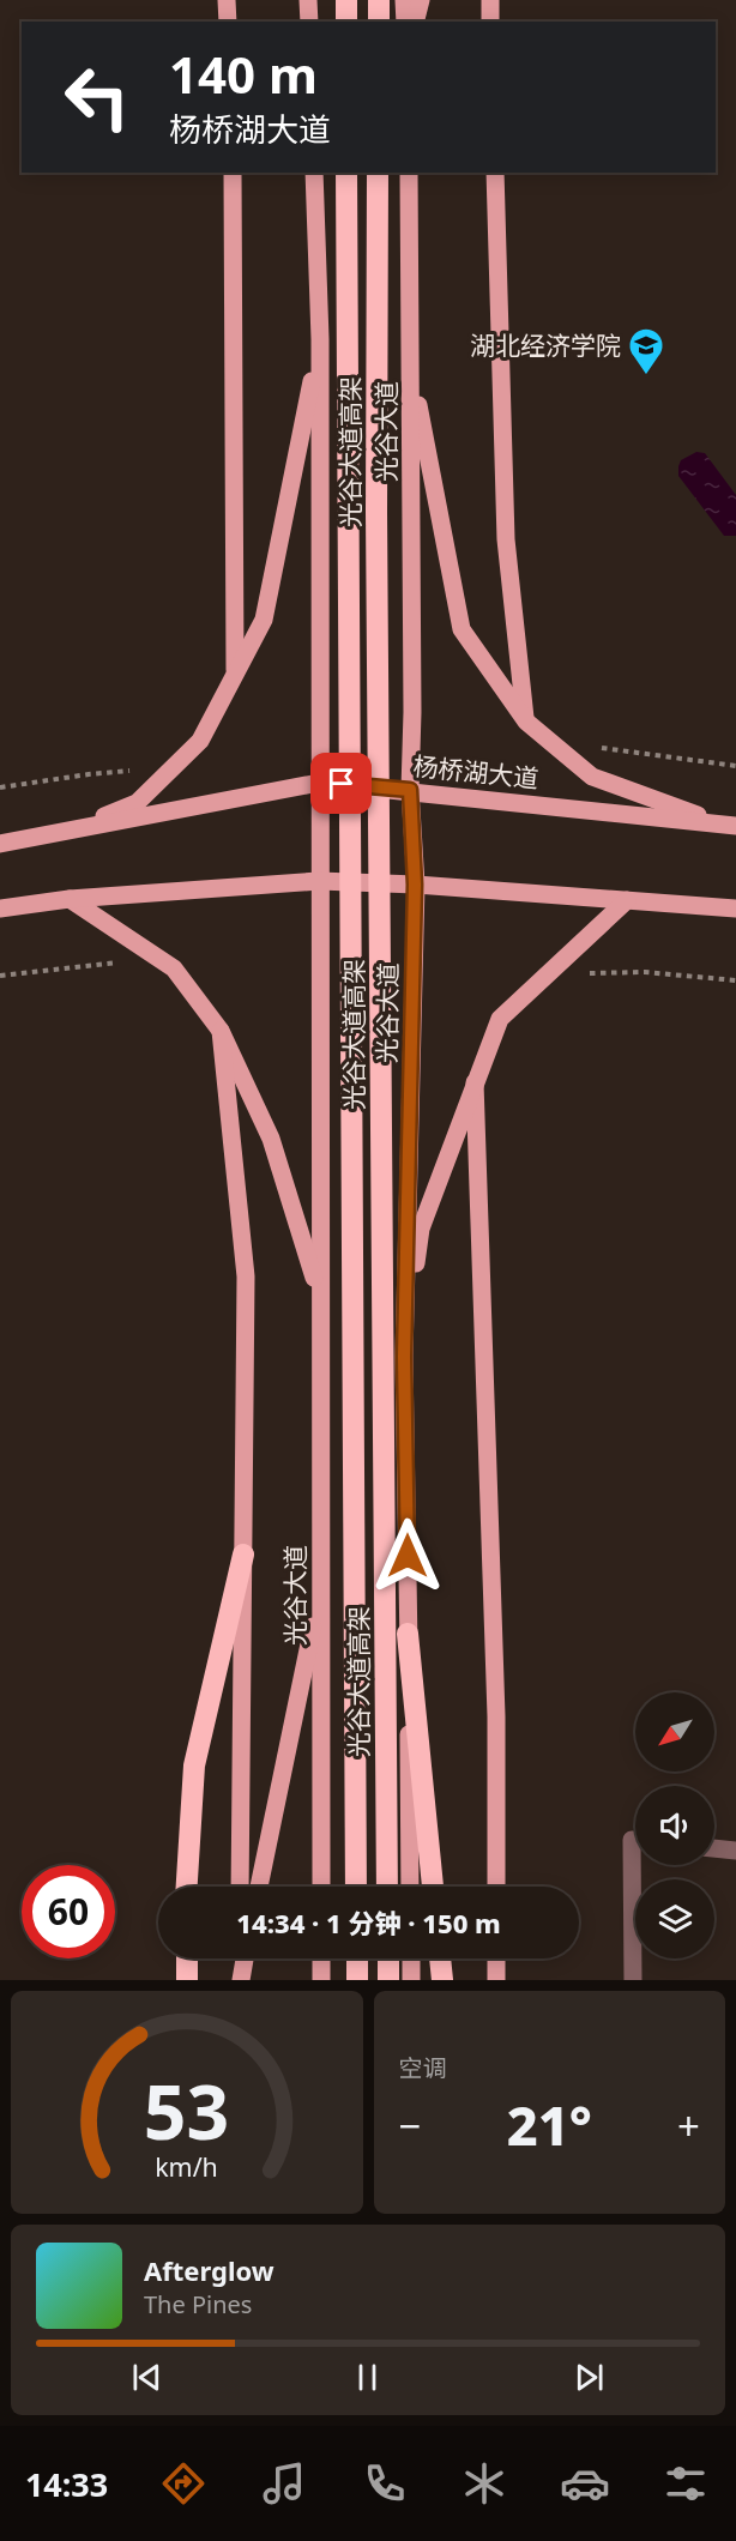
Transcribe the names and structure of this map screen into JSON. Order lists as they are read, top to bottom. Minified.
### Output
{"streets":{"highway":["光谷大道高架"],"main road":["光谷大道","杨桥湖大道"]},"crossings":[["光谷大道","杨桥湖大道"]],"places":{"school or university":["湖北经济学院"]},"north":"bottom left","page":{"turn":["140 m","杨桥湖大道"],"limit":"60","trip":"14:34 · 1 分钟 · 150 m","tile":"空调","heat":["−","21°","+"],"song":["Afterglow","The Pines"],"tabs":"14:33","gauge":["53","km/h"]}}
